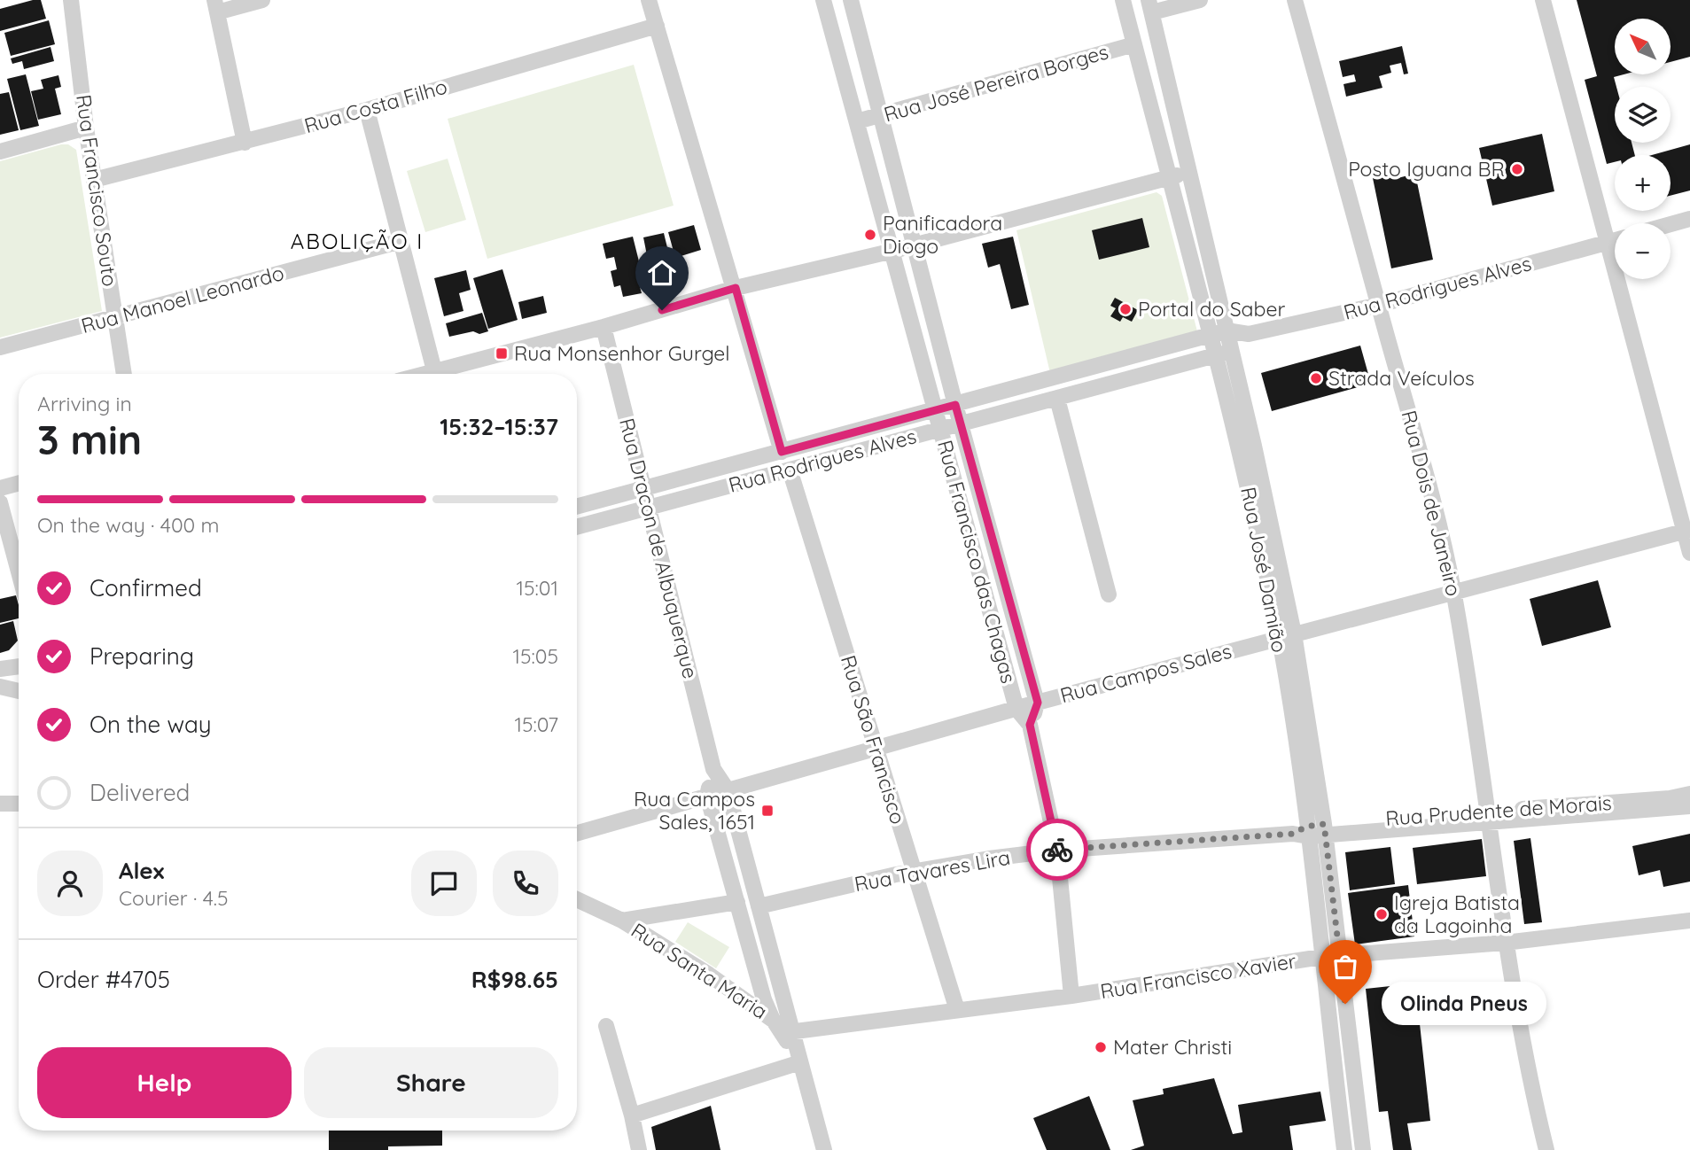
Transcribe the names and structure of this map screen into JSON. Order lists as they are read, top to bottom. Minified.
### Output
{"streets":{"street":["Rua José Pereira Borges","Rua Costa Filho","Rua Francisco Souto","Rua Rodrigues Alves","Rua Manoel Leonardo","Rua Dois de Janeiro","Rua Dracon de Albuquerque","Rua Francisco das Chagas","Rua José Damião","Rua Campos Sales","Rua São Francisco","Rua Prudente de Morais","Rua Tavares Lira","Rua Santa Maria","Rua Francisco Xavier"]},"crossings":[["Rua José Pereira Borges","Rua Francisco das Chagas"],["Rua José Pereira Borges","Rua José Damião"],["Rua Costa Filho","Rua Francisco Souto"],["Rua Francisco Souto","Rua Manoel Leonardo"],["Rua Rodrigues Alves","Rua Dois de Janeiro"],["Rua Rodrigues Alves","Rua Dracon de Albuquerque"],["Rua Rodrigues Alves","Rua Francisco das Chagas"],["Rua Rodrigues Alves","Rua José Damião"],["Rua Rodrigues Alves","Rua São Francisco"],["Rua Dois de Janeiro","Rua Campos Sales"],["Rua Dois de Janeiro","Rua Prudente de Morais"],["Rua Dois de Janeiro","Rua Francisco Xavier"],["Rua Dracon de Albuquerque","Rua Campos Sales"],["Rua Dracon de Albuquerque","Rua Tavares Lira"],["Rua Dracon de Albuquerque","Rua Santa Maria"],["Rua Dracon de Albuquerque","Rua Francisco Xavier"],["Rua Francisco das Chagas","Rua Campos Sales"],["Rua Francisco das Chagas","Rua Tavares Lira"],["Rua Francisco das Chagas","Rua Francisco Xavier"],["Rua José Damião","Rua Campos Sales"],["Rua José Damião","Rua Prudente de Morais"],["Rua José Damião","Rua Tavares Lira"],["Rua José Damião","Rua Francisco Xavier"],["Rua Campos Sales","Rua São Francisco"],["Rua São Francisco","Rua Tavares Lira"],["Rua São Francisco","Rua Francisco Xavier"],["Rua Prudente de Morais","Rua Tavares Lira"],["Rua Santa Maria","Rua Francisco Xavier"]],"districts":["ABOLIÇÃO I"],"places":{"other":["Posto Iguana BR","Panificadora Diogo","Portal do Saber","Strada Veículos","Igreja Batista da Lagoinha","Olinda Pneus","Mater Christi"],"transit":["Rua Monsenhor Gurgel","Rua Campos Sales, 1651"]},"north":"top left","page":{"map_buttons":["+","−"],"heading":["3 min","Arriving in","15:32–15:37"],"panel":["Alex","Courier · 4.5","Order #4705","R$98.65"],"bar":"On the way · 400 m","list":[["Confirmed","15:01"],["Preparing","15:05"],["On the way","15:07"],"Delivered"],"bubble":"Olinda Pneus","buttons":["Help","Share"]}}
